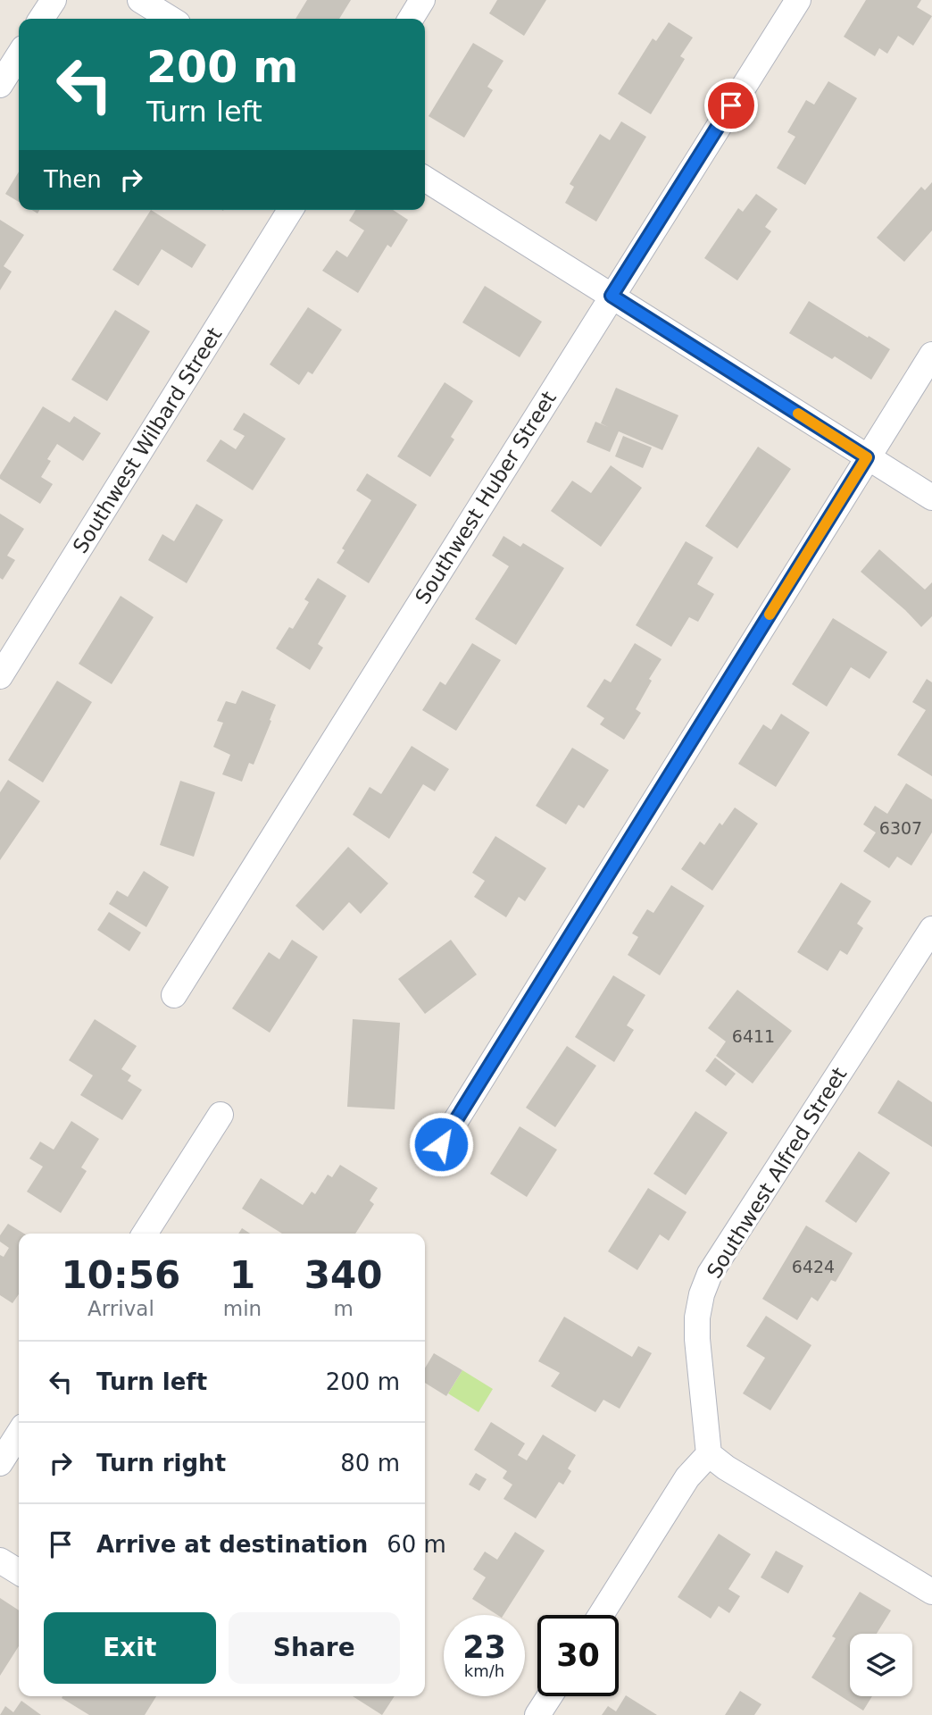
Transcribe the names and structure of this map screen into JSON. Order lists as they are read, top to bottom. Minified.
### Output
{"streets":{"street":["Southwest Wilbard Street","Southwest Huber Street","Southwest Alfred Street"]},"house_numbers":["6307","6411","6424"],"page":{"turn":["200 m","Turn left"],"then":"Then","eta":["10:56","Arrival","1","min","340","m"],"list":[{"name":"Turn left","value":"200 m"},{"name":"Turn right","value":"80 m"},{"name":"Arrive at destination","value":"60 m"}],"buttons":["Exit","Share"],"speed":"23 km/h","limit":"30"}}
